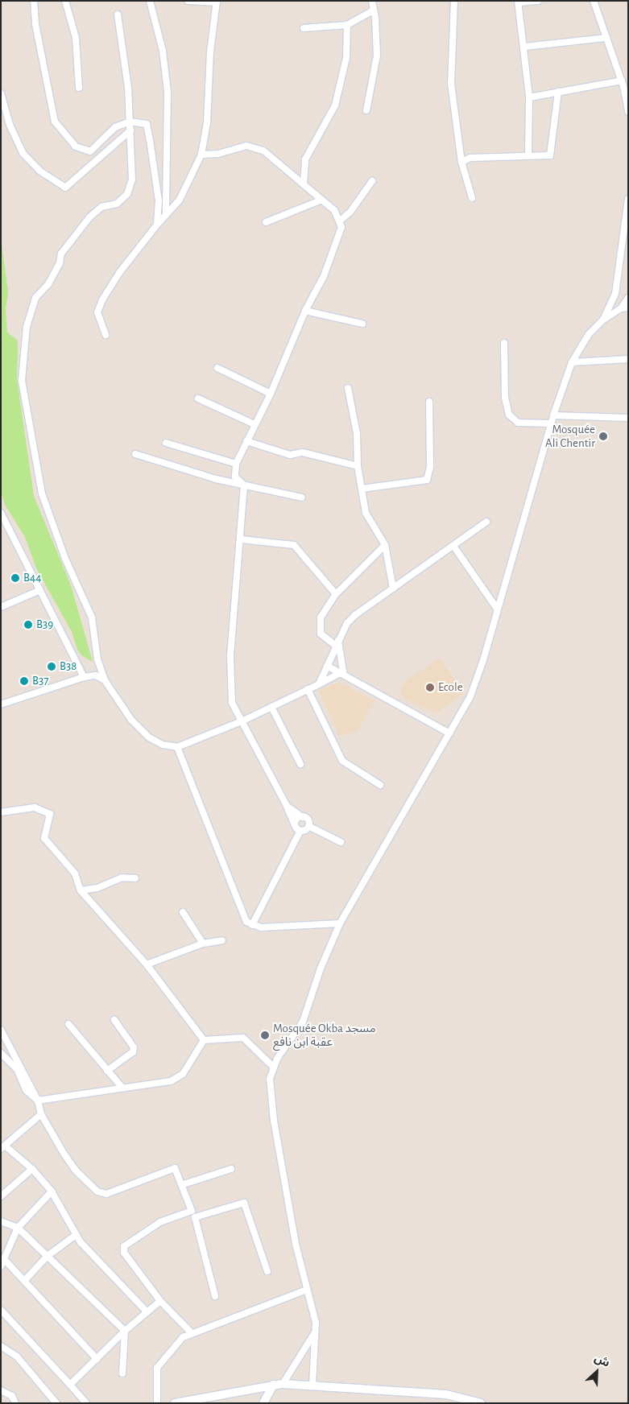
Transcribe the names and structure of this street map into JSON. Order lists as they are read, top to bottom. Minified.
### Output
{"places":["Mosquée Ali Chentir","B44","B39","B38","B37","Ecole","Mosquée Okba مسجد عقبة ابن نافع"],"north":"top right"}
